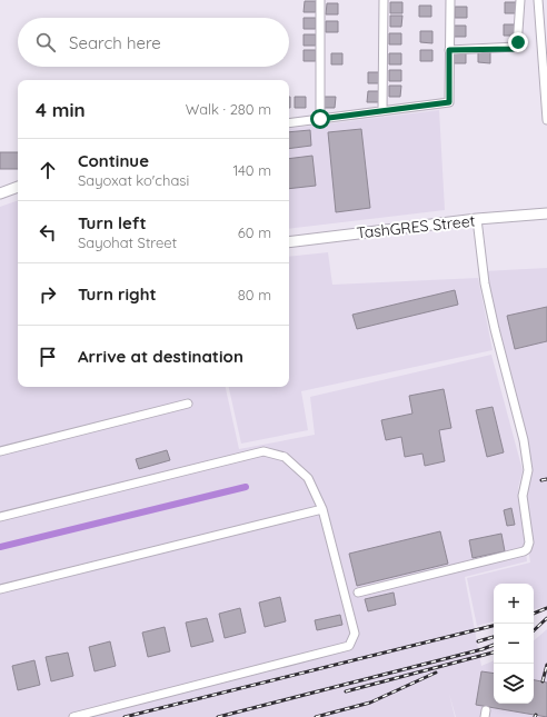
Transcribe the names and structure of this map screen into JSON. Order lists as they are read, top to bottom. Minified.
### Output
{"streets":{"main road":["TashGRES Street"]},"page":{"search":"Search here","heading":["4 min","Walk · 280 m"],"list":[["Continue","Sayoxat ko'chasi","140 m"],["Turn left","Sayohat Street","60 m"],["Turn right","80 m"],"Arrive at destination"],"map_buttons":["+","−"]}}
